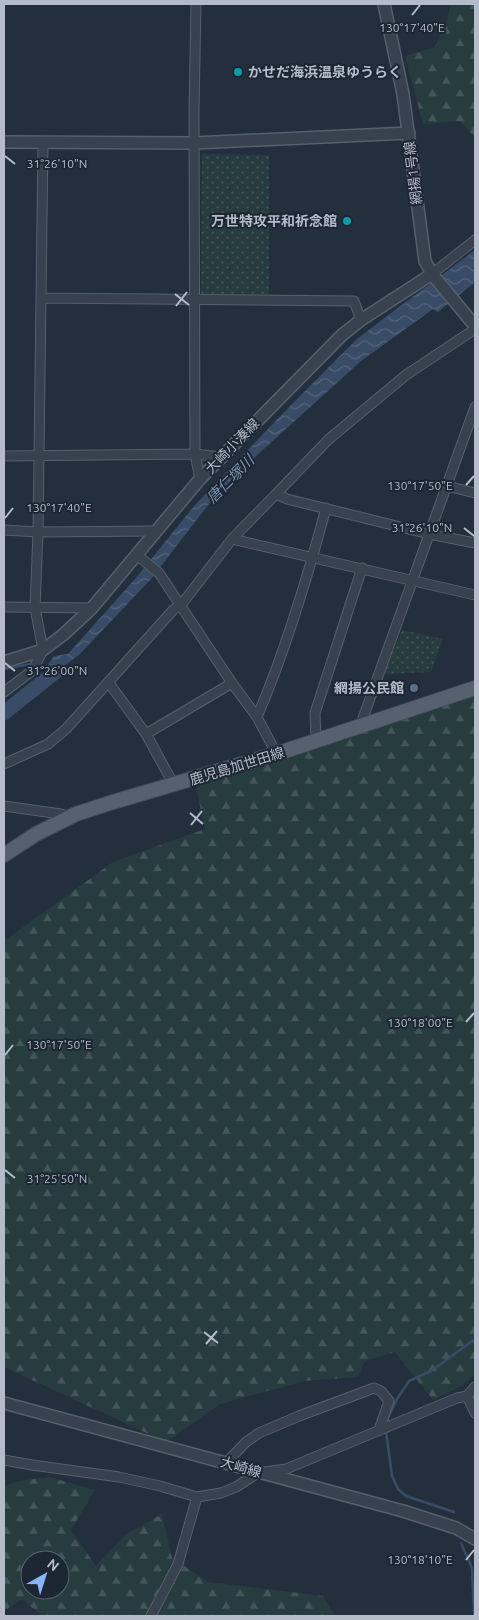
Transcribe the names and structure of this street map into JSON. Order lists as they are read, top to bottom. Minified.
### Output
{"streets":{"main road":["鹿児島加世田線"],"street":["網揚1号線","大崎小湊線","大崎線"]},"crossings":[["網揚1号線","大崎小湊線"]],"water":["唐仁塚川"],"places":["かせだ海浜温泉ゆうらく","万世特攻平和祈念館","網揚公民館"],"north":"top right","coordinates":["130°17'40\"E","31°26'10\"N","130°17'50\"E","31°26'00\"N","130°18'00\"E","31°25'50\"N","130°18'10\"E"]}
